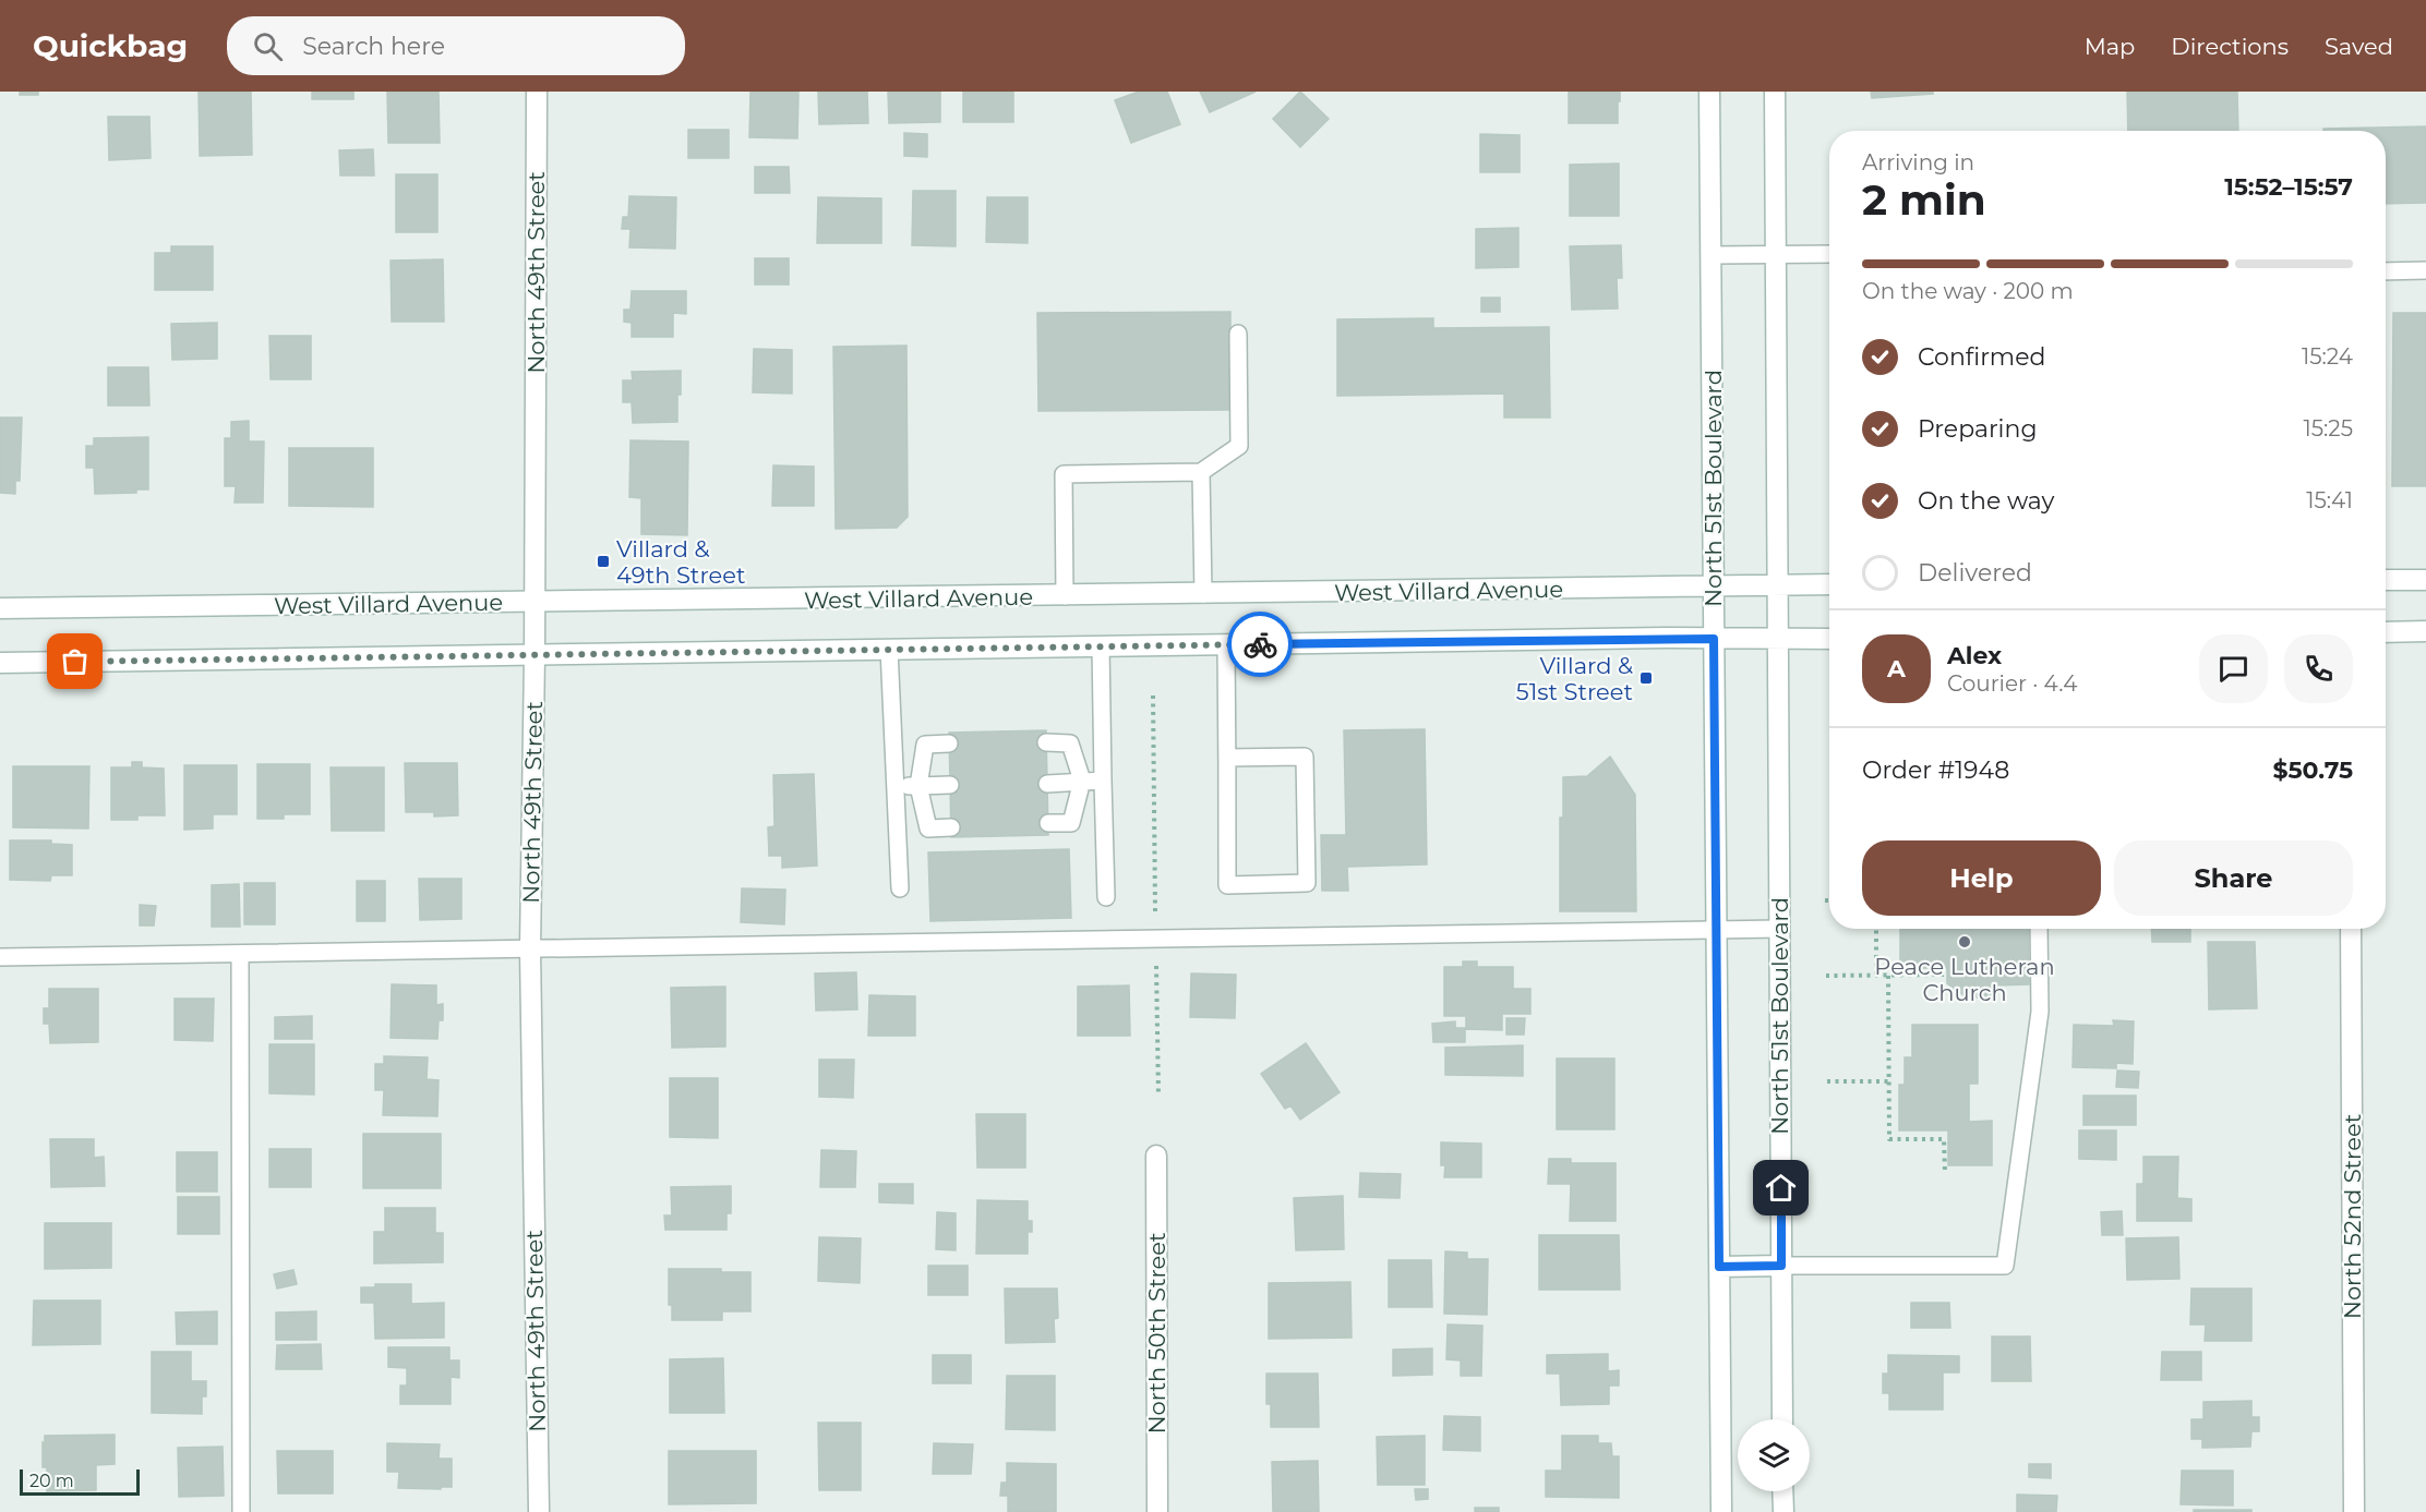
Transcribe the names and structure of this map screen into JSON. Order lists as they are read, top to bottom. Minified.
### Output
{"streets":{"street":["North 49th Street","North 51st Boulevard","West Villard Avenue","North 52nd Street","North 50th Street"]},"crossings":[["North 49th Street","West Villard Avenue"],["North 51st Boulevard","West Villard Avenue"]],"places":{"transit":["Villard & 49th Street","Villard & 51st Street"],"other":["Peace Lutheran Church"]},"scale_bar":"20 m","page":{"header":"Quickbag","search":"Search here","nav":["Map","Directions","Saved"],"heading":["2 min","Arriving in","15:52–15:57"],"panel":["Alex","Courier · 4.4","Order #1948","$50.75"],"bar":"On the way · 200 m","list":[["Confirmed","15:24"],["Preparing","15:25"],["On the way","15:41"],"Delivered"],"round":"A","buttons":["Help","Share"],"scale":"20 m"}}
